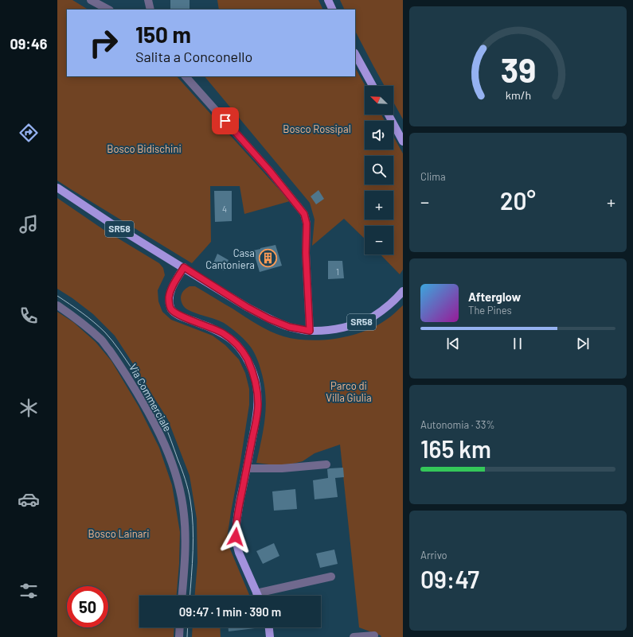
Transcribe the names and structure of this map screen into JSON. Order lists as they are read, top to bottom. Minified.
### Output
{"streets":{"main road":["SR58"],"street":["Via Commerciale"]},"parks":["Bosco Rossipal","Bosco Bidischini","Parco di Villa Giulia","Bosco Lainari"],"places":{"building":["Casa Cantoniera"]},"house_numbers":["4","1"],"north":"top left","page":{"tabs":"09:46","turn":["150 m","Salita a Conconello"],"map_buttons":["+","−"],"tile":["Clima",["Autonomia · 33%","165 km"],["Arrivo","09:47"]],"heat":["−","20°","+"],"song":["Afterglow","The Pines"],"limit":"50","trip":"09:47 · 1 min · 390 m","gauge":["39","km/h"]}}
